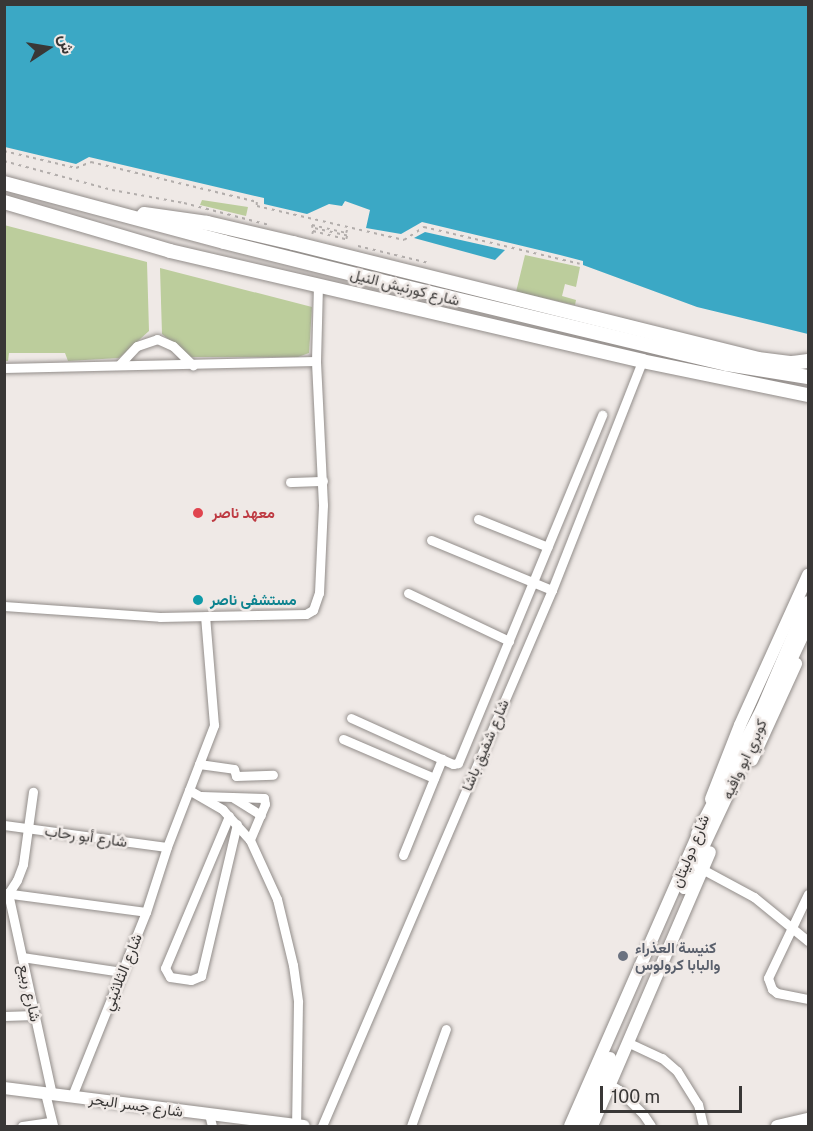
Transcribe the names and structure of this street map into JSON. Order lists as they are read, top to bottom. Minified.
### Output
{"streets":{"highway":["شارع كورنيش النيل"],"main road":["كوبري ابو وافيه","شارع دوليتان","شارع جسر البحر"],"street":["شارع شفيق باشا","شارع أبو رحاب","شارع الثلاثيني","شارع ربيع"]},"crossings":[["شارع كورنيش النيل","شارع شفيق باشا"],["شارع أبو رحاب","شارع الثلاثيني"],["شارع الثلاثيني","شارع جسر البحر"],["شارع ربيع","شارع جسر البحر"]],"places":["معهد ناصر","مستشفى ناصر","كنيسة العذراء والبابا كرولوس"],"scale_bar":"100 m","north":"right"}
